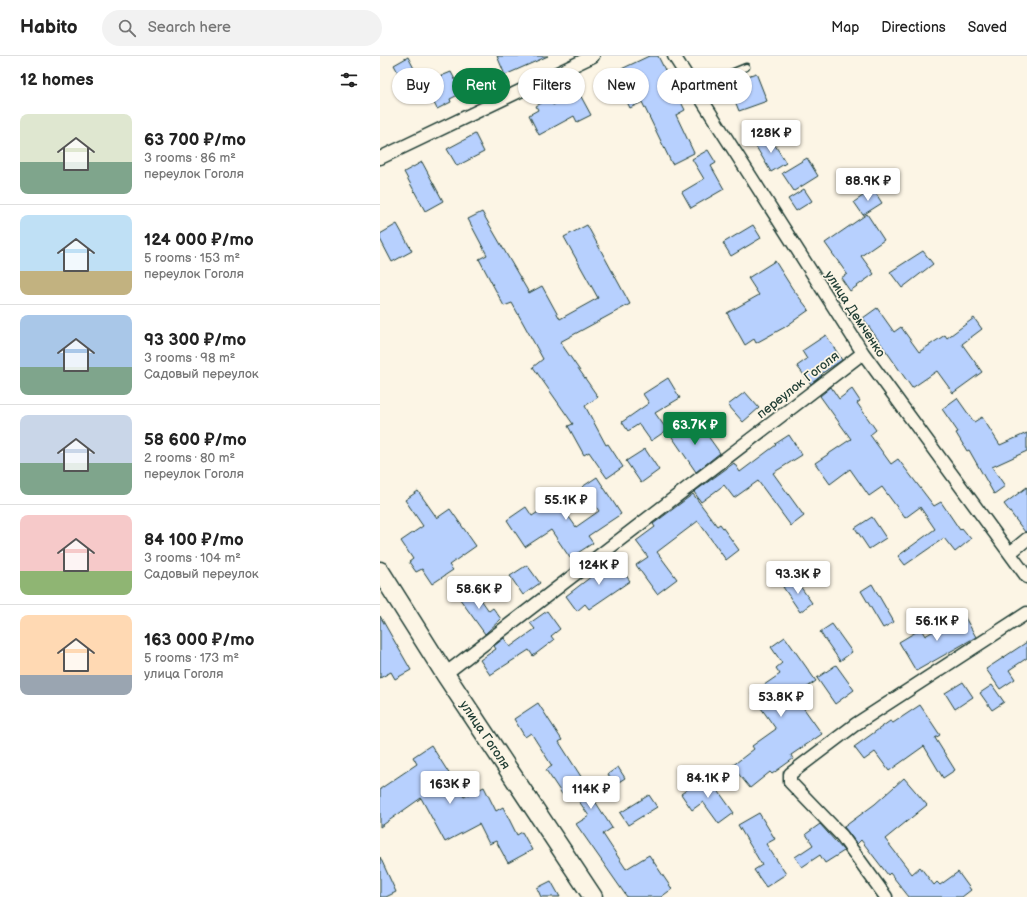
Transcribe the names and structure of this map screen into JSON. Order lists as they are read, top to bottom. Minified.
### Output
{"streets":{"main road":["улица Гоголя"],"street":["улица Демченко","переулок Гоголя"]},"crossings":[["улица Демченко","переулок Гоголя"],["переулок Гоголя","улица Гоголя"]],"page":{"header":"Habito","search":"Search here","nav":["Map","Directions","Saved"],"heading":"12 homes","chip":["Buy","Rent","Filters","New","Apartment"],"list":[{"name":"63 700 ₽/mo","note":"3 rooms · 86 m² · переулок Гоголя"},{"name":"124 000 ₽/mo","note":"5 rooms · 153 m² · переулок Гоголя"},{"name":"93 300 ₽/mo","note":"3 rooms · 98 m² · Садовый переулок"},{"name":"58 600 ₽/mo","note":"2 rooms · 80 m² · переулок Гоголя"},{"name":"84 100 ₽/mo","note":"3 rooms · 104 m² · Садовый переулок"},{"name":"163 000 ₽/mo","note":"5 rooms · 173 m² · улица Гоголя"}],"price":["128K ₽","88.9K ₽","63.7K ₽","55.1K ₽","124K ₽","93.3K ₽","58.6K ₽","56.1K ₽","53.8K ₽","84.1K ₽","163K ₽","114K ₽"]}}
